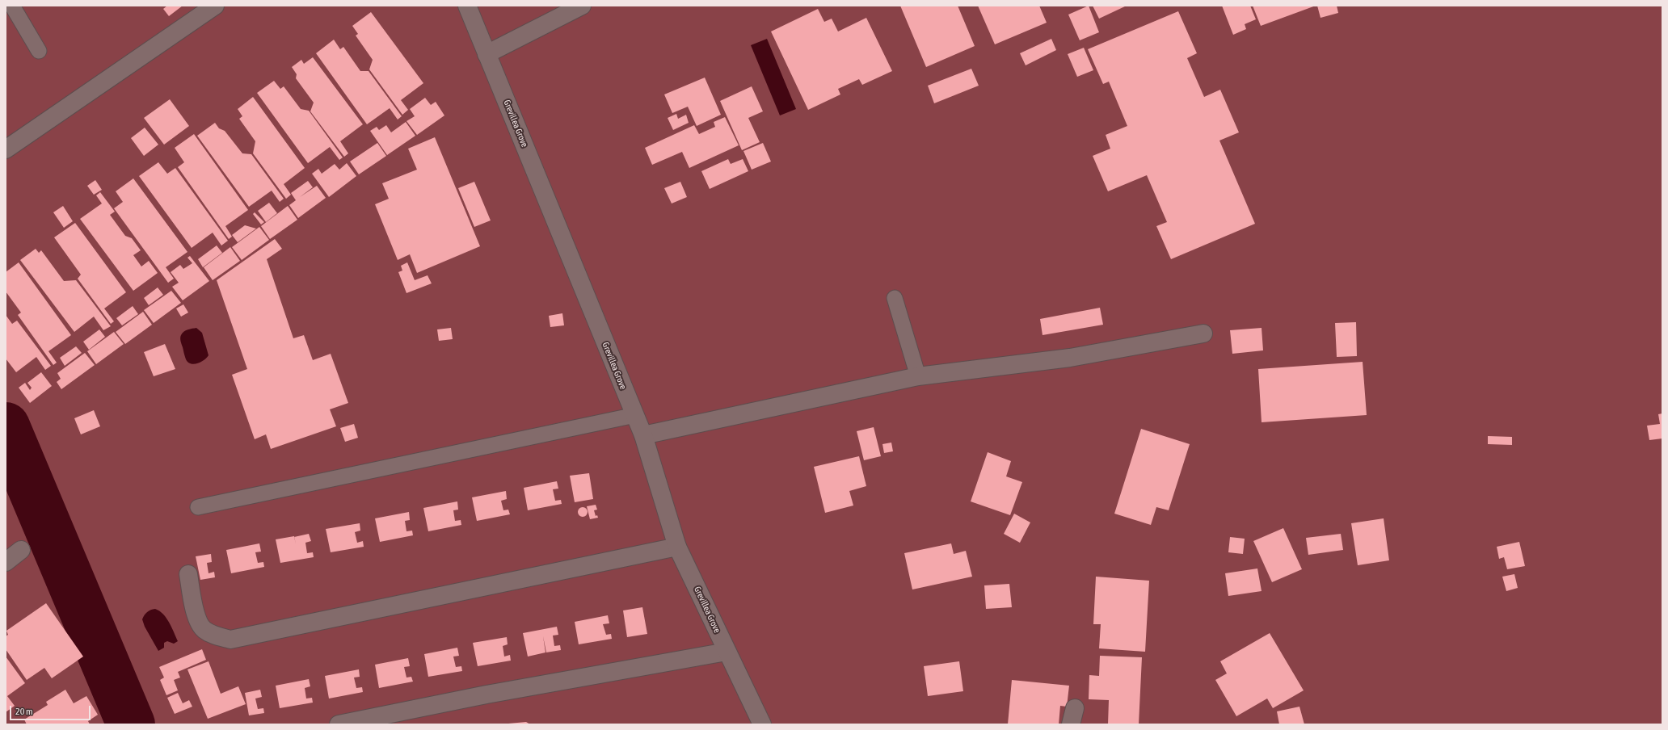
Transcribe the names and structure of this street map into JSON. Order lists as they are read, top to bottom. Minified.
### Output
{"streets":{"street":["Grevillea Grove"]},"scale_bar":"20 m"}
